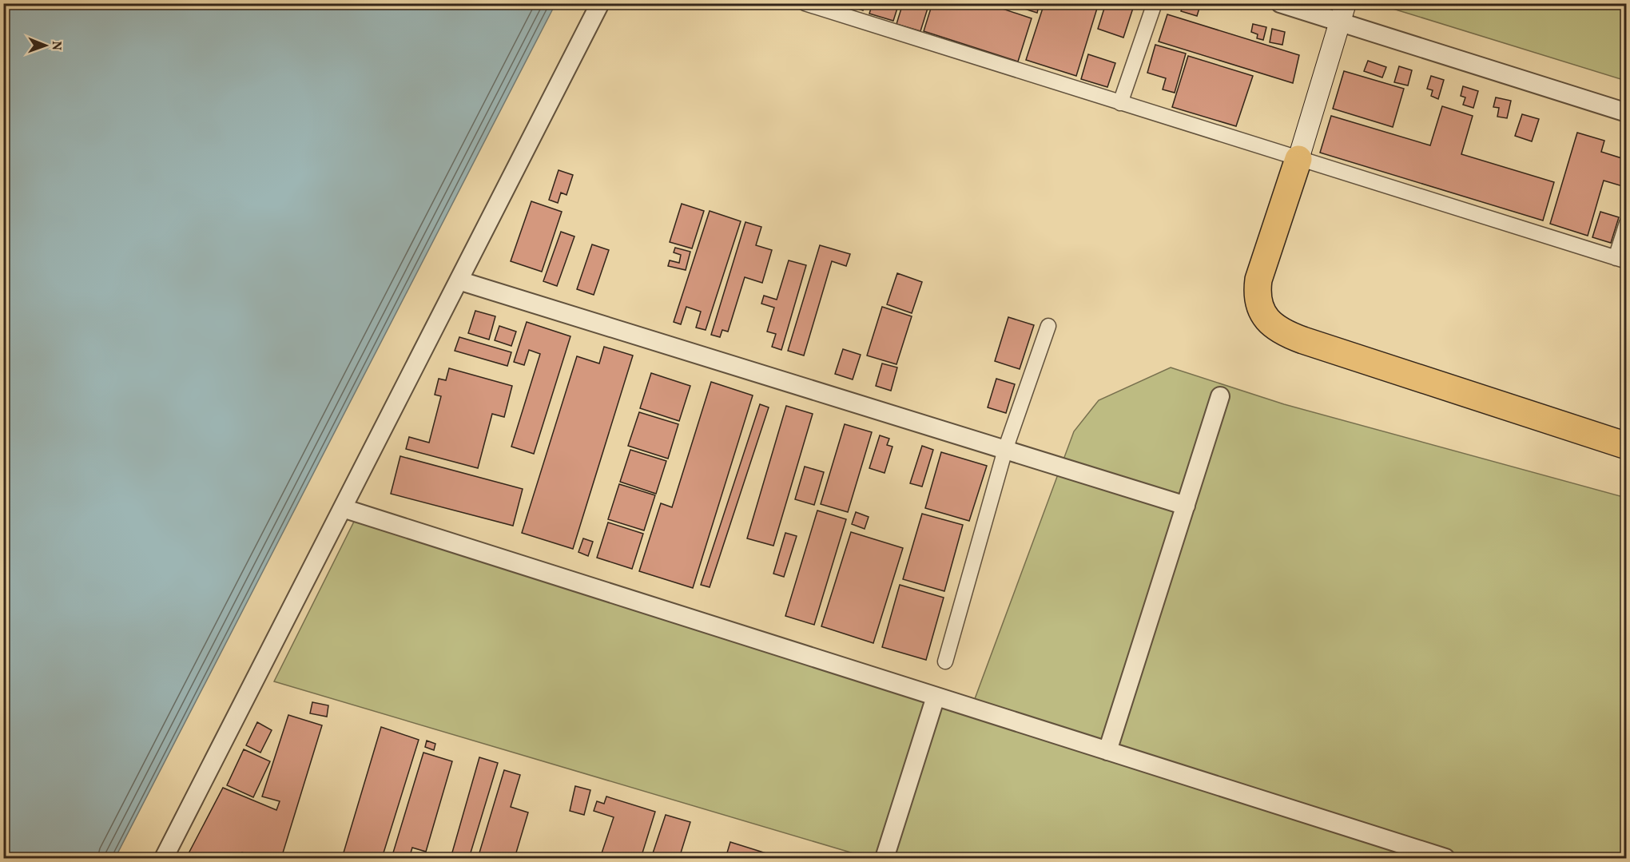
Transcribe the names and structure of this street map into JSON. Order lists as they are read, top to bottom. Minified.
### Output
{"north":"right"}
